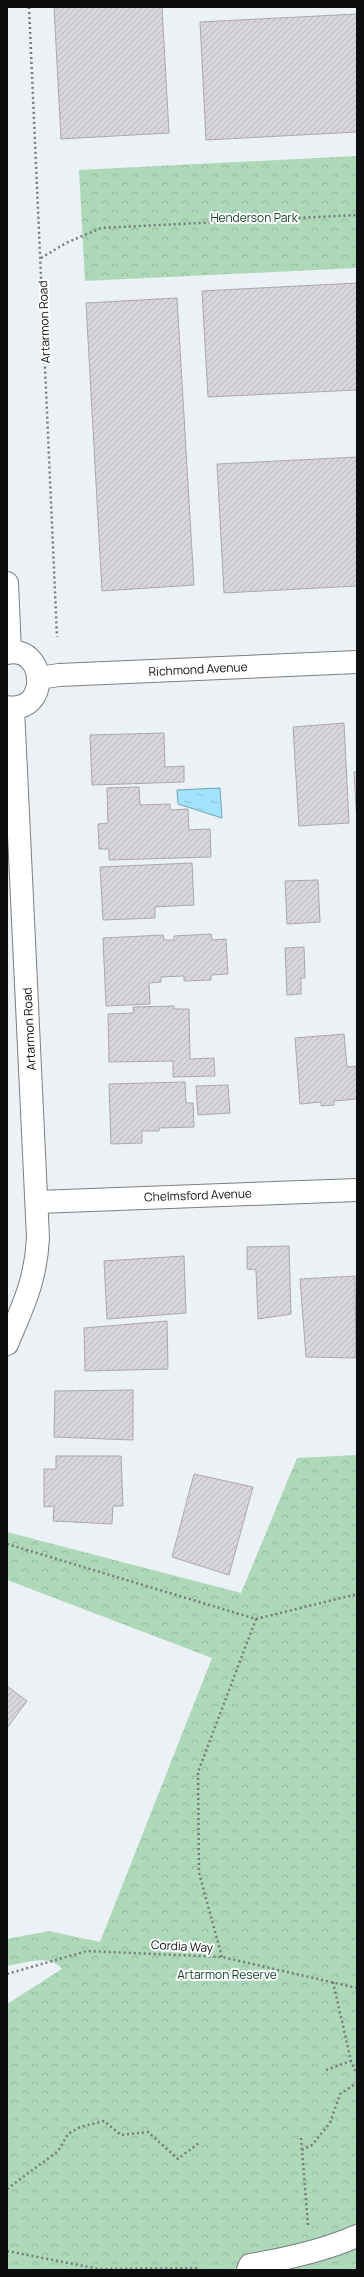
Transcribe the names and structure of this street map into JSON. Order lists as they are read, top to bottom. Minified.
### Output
{"streets":{"street":["Artarmon Road","Richmond Avenue","Chelmsford Avenue"],"path":["Cordia Way"]},"crossings":[["Artarmon Road","Chelmsford Avenue"]],"parks":["Henderson Park","Artarmon Reserve"]}
